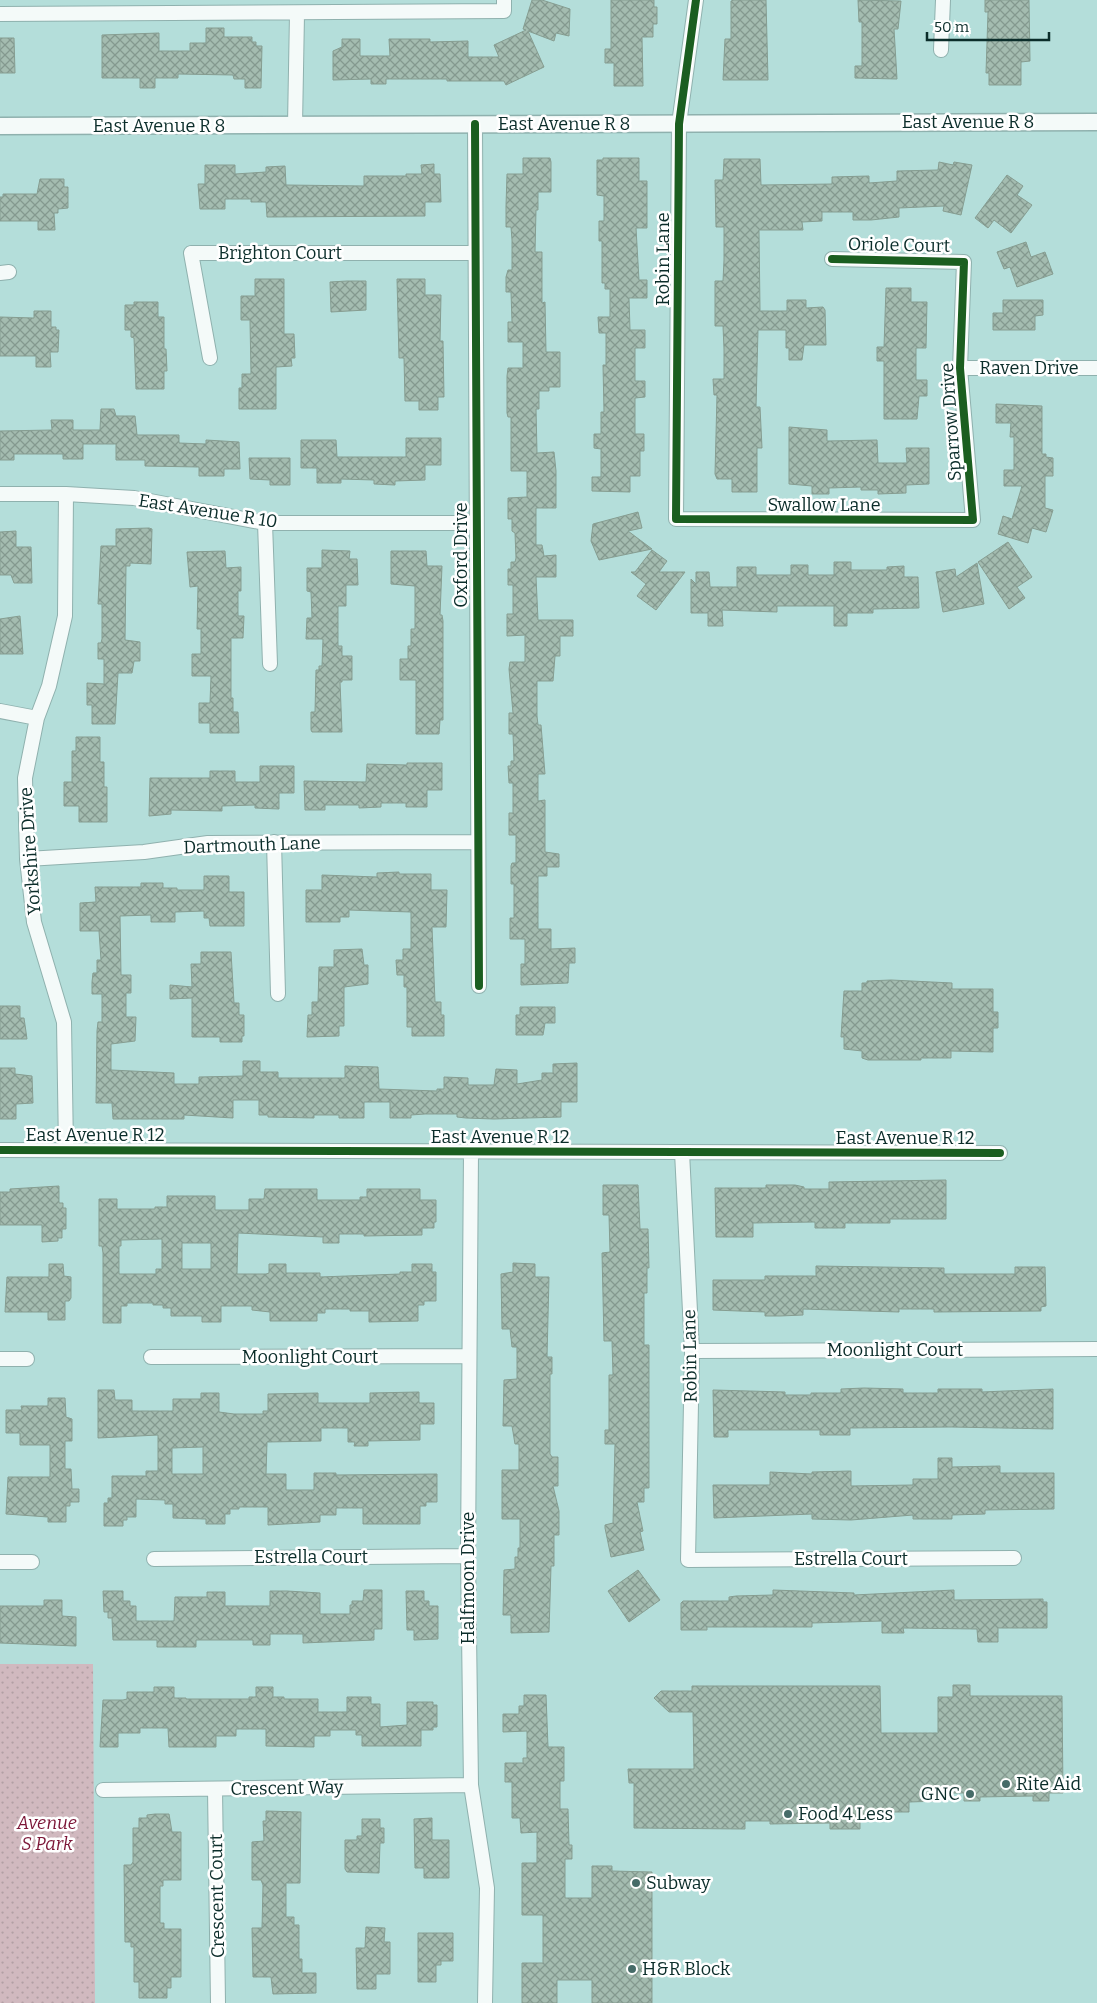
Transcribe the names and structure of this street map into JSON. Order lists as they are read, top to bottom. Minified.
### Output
{"streets":{"street":["East Avenue R 8","Oriole Court","Brighton Court","Robin Lane","Raven Drive","Sparrow Drive","Swallow Lane","East Avenue R 10","Oxford Drive","Dartmouth Lane","Yorkshire Drive","East Avenue R 12","Moonlight Court","Estrella Court","Halfmoon Drive","Crescent Way","Crescent Court"]},"crossings":[["East Avenue R 8","Robin Lane"],["East Avenue R 8","Oxford Drive"],["Oriole Court","Sparrow Drive"],["Brighton Court","Oxford Drive"],["Robin Lane","Swallow Lane"],["Robin Lane","East Avenue R 12"],["Robin Lane","Moonlight Court"],["Robin Lane","Estrella Court"],["Raven Drive","Sparrow Drive"],["Sparrow Drive","Swallow Lane"],["East Avenue R 10","Oxford Drive"],["East Avenue R 10","Yorkshire Drive"],["Oxford Drive","Dartmouth Lane"],["Dartmouth Lane","Yorkshire Drive"],["Yorkshire Drive","East Avenue R 12"],["East Avenue R 12","Halfmoon Drive"],["Moonlight Court","Halfmoon Drive"],["Estrella Court","Halfmoon Drive"],["Halfmoon Drive","Crescent Way"],["Crescent Way","Crescent Court"]],"parks":["Avenue S Park"],"places":["Rite Aid","GNC","Food 4 Less","Subway","H&R Block"],"scale_bar":"50 m"}
